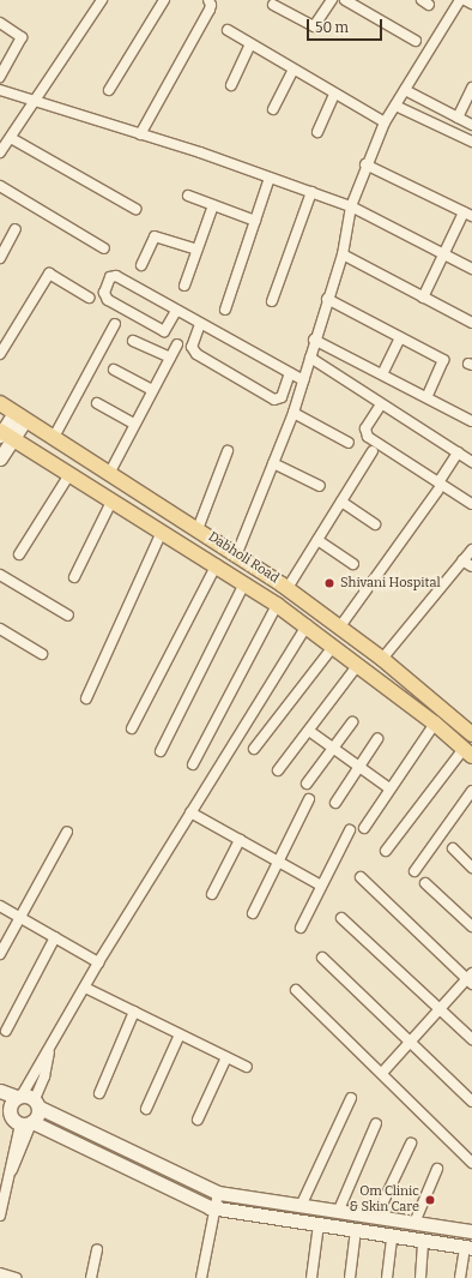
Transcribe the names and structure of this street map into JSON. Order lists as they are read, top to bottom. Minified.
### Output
{"streets":{"main road":["Dabholi Road"]},"places":["Shivani Hospital","Om Clinic & Skin Care"],"scale_bar":"50 m"}
